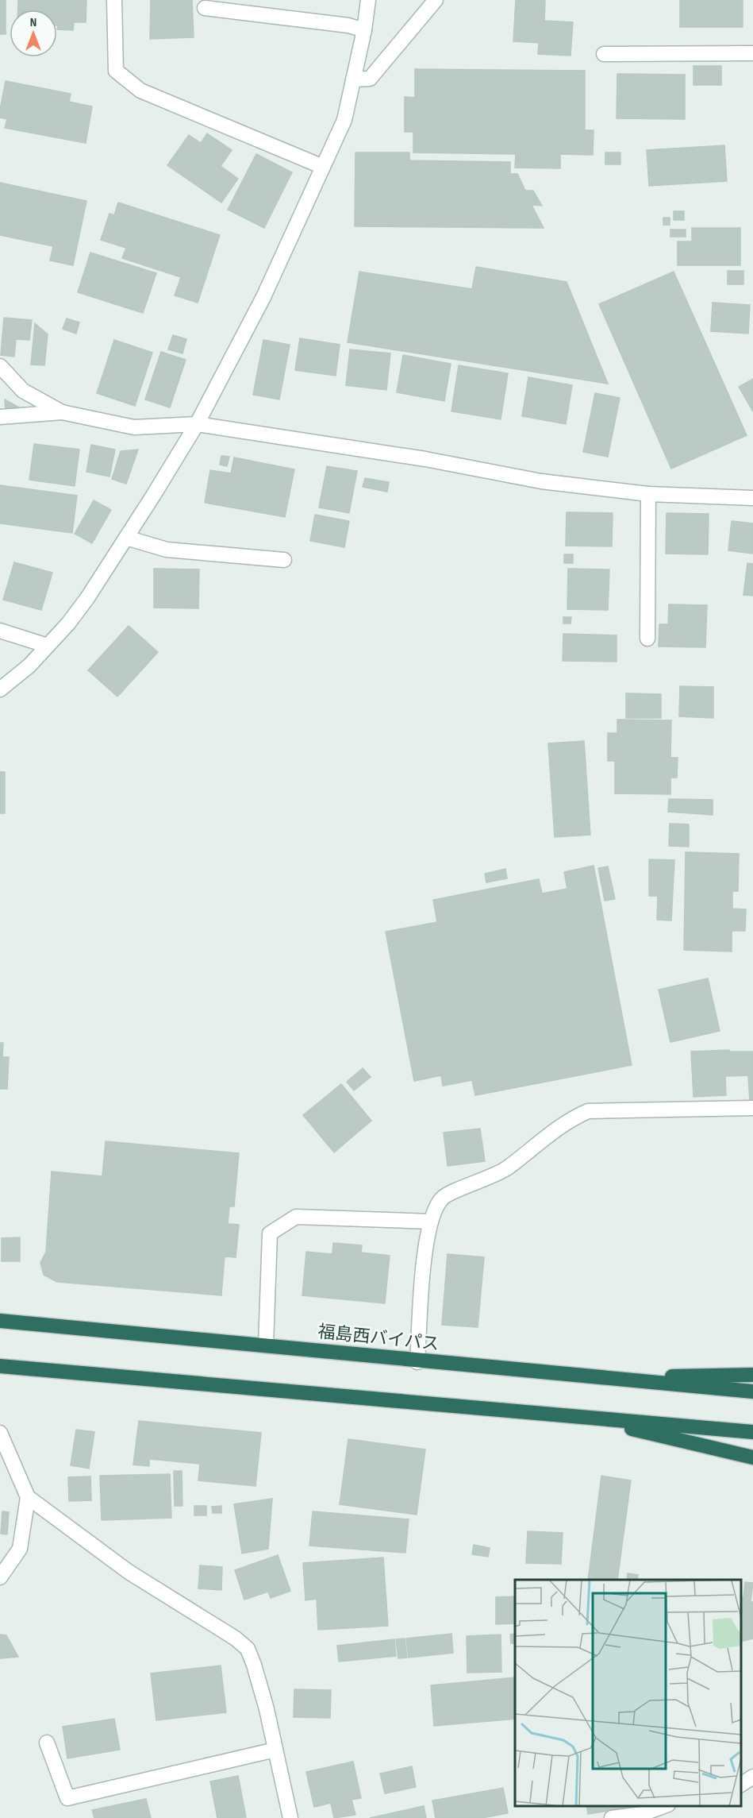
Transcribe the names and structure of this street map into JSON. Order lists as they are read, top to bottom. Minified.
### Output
{"streets":{"highway":["福島西バイパス"]},"north":"top"}
